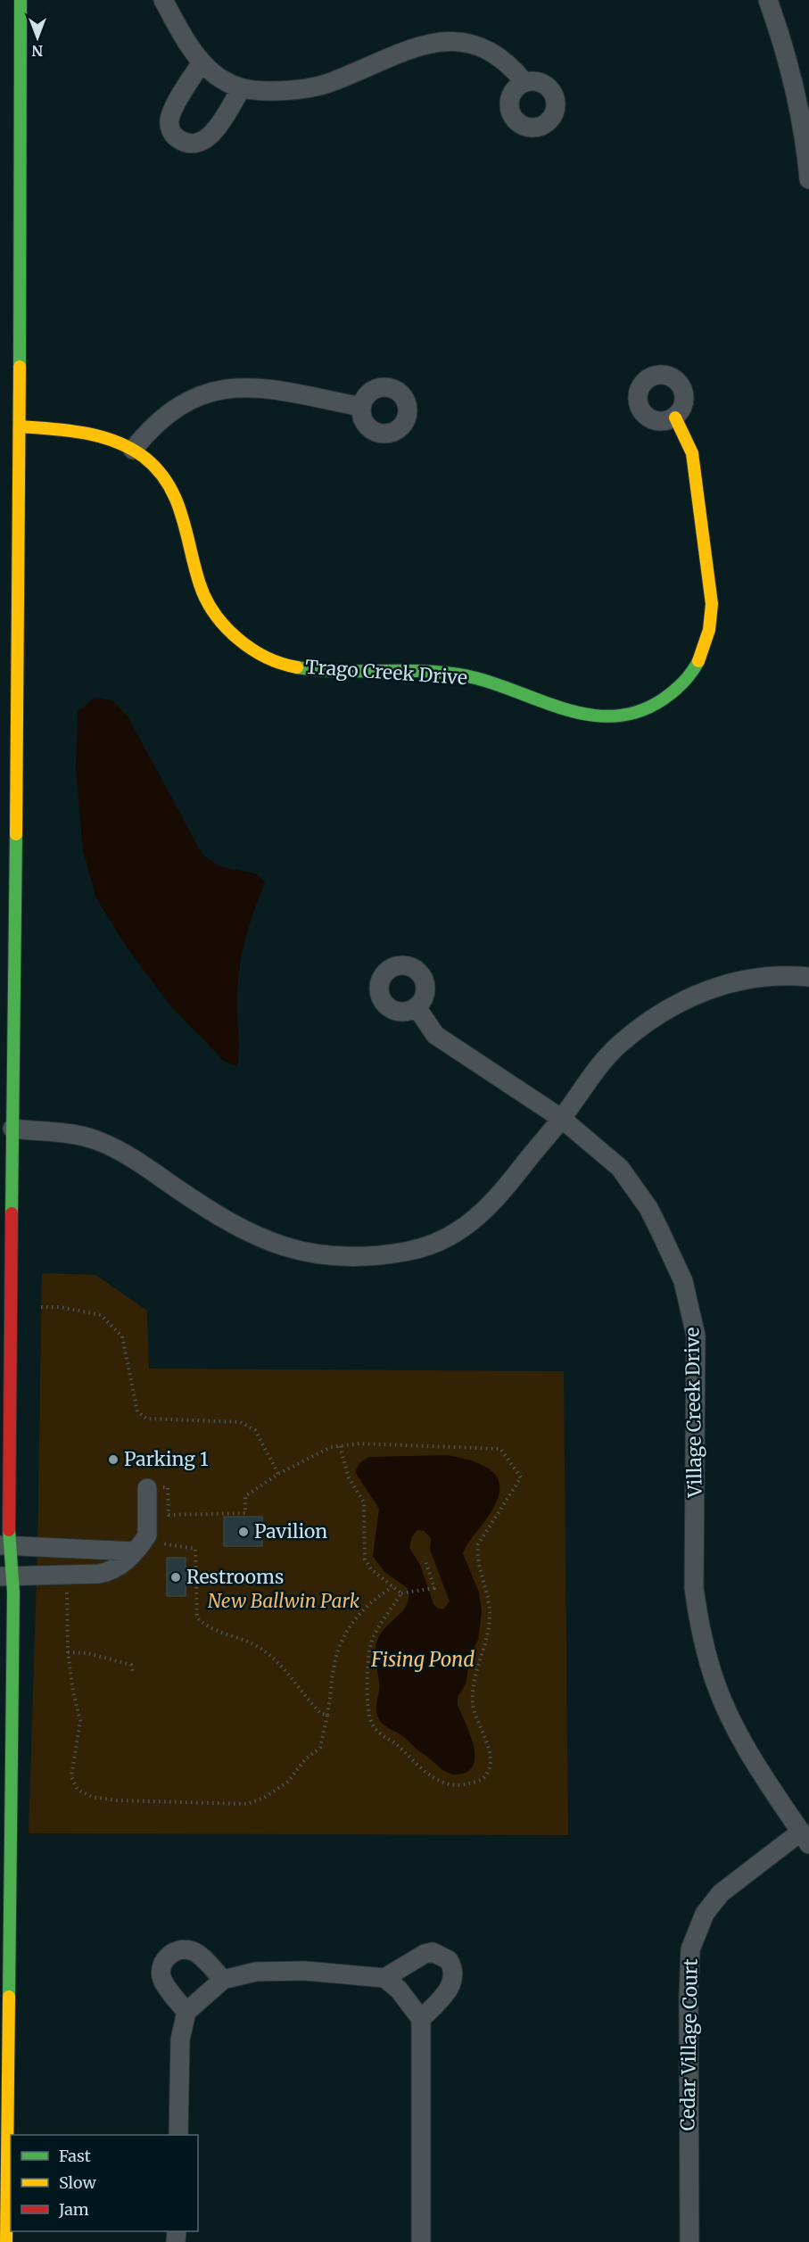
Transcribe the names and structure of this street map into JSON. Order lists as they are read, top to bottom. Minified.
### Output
{"streets":{"main road":["Trago Creek Drive"],"street":["Village Creek Drive","Cedar Village Court"]},"crossings":[["Village Creek Drive","Cedar Village Court"]],"water":["Fising Pond"],"parks":["New Ballwin Park"],"places":["Parking 1","Pavilion","Restrooms"],"legend":["Fast","Slow","Jam"],"north":"bottom"}
